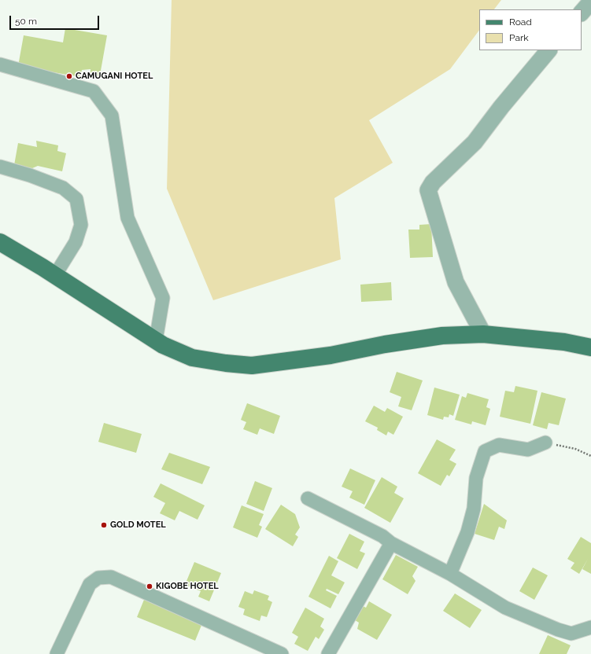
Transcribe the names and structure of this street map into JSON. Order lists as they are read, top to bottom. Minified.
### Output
{"places":["CAMUGANI HOTEL","GOLD MOTEL","KIGOBE HOTEL"],"legend":["Road","Park"],"scale_bar":"50 m"}
